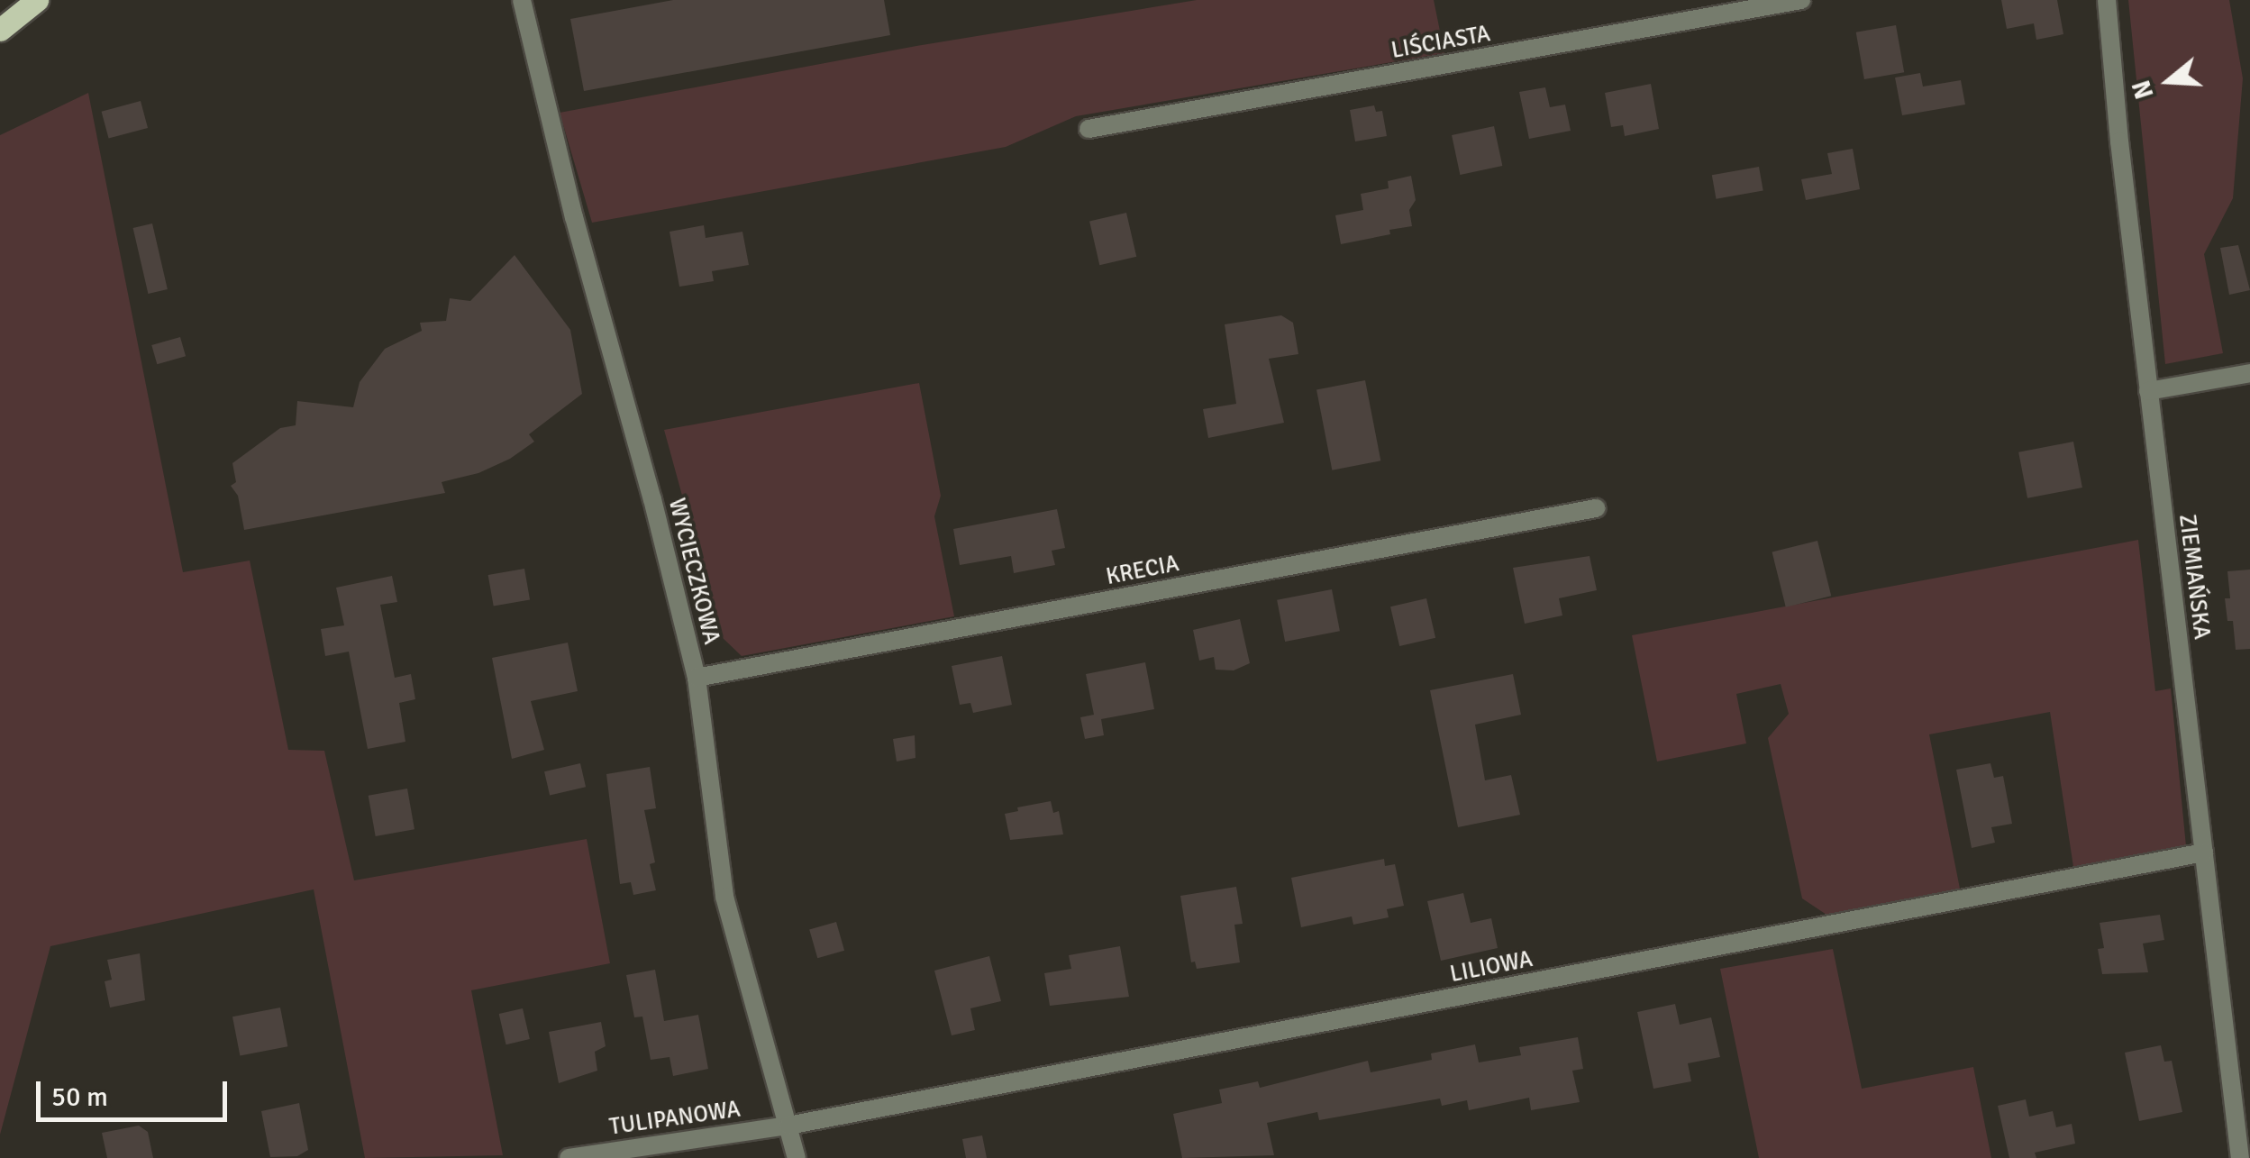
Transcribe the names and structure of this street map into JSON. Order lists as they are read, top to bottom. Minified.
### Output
{"streets":{"street":["LIŚCIASTA","KRECIA","WYCIECZKOWA","ZIEMIAŃSKA","LILIOWA","TULIPANOWA"]},"crossings":[["KRECIA","WYCIECZKOWA"],["WYCIECZKOWA","LILIOWA"],["WYCIECZKOWA","TULIPANOWA"],["ZIEMIAŃSKA","LILIOWA"],["LILIOWA","TULIPANOWA"]],"scale_bar":"50 m","north":"left"}
